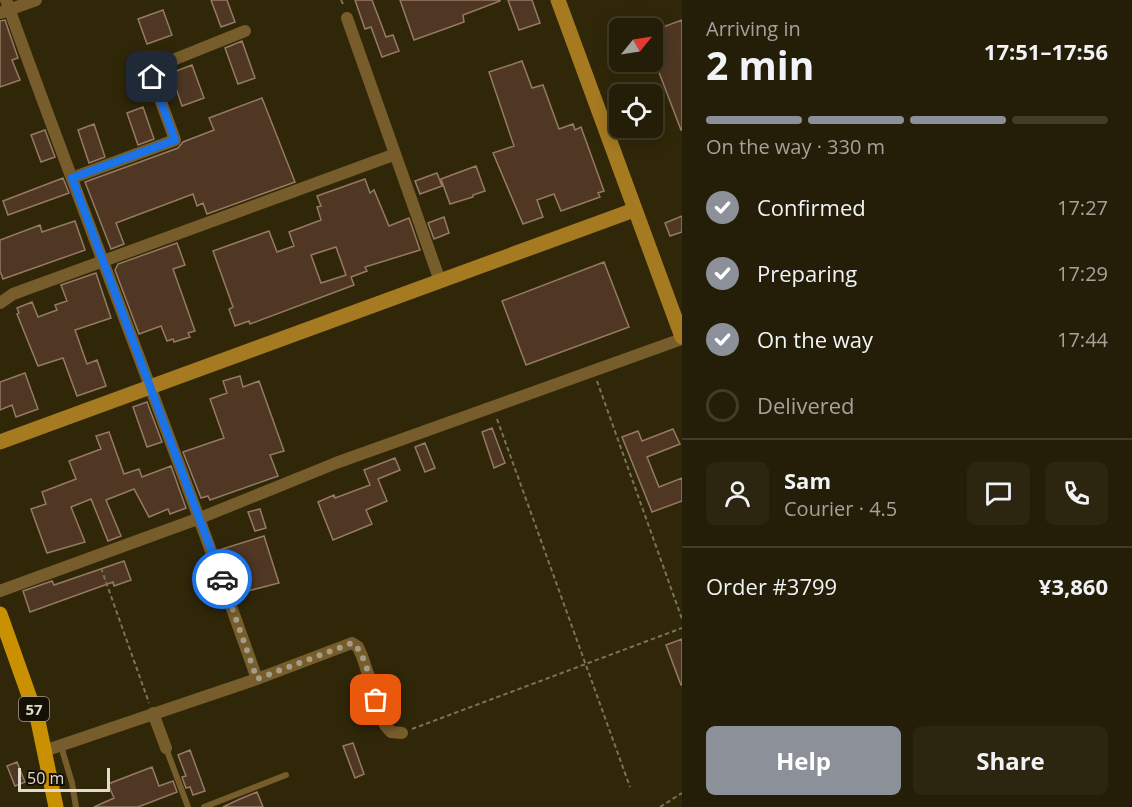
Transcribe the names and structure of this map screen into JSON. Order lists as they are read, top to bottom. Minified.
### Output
{"streets":{"main road":["57"]},"scale_bar":"50 m","north":"top right","page":{"heading":["2 min","Arriving in","17:51–17:56"],"panel":["Sam","Courier · 4.5","Order #3799","¥3,860"],"bar":"On the way · 330 m","list":[["Confirmed","17:27"],["Preparing","17:29"],["On the way","17:44"],"Delivered"],"buttons":["Help","Share"],"scale":"50 m"}}
